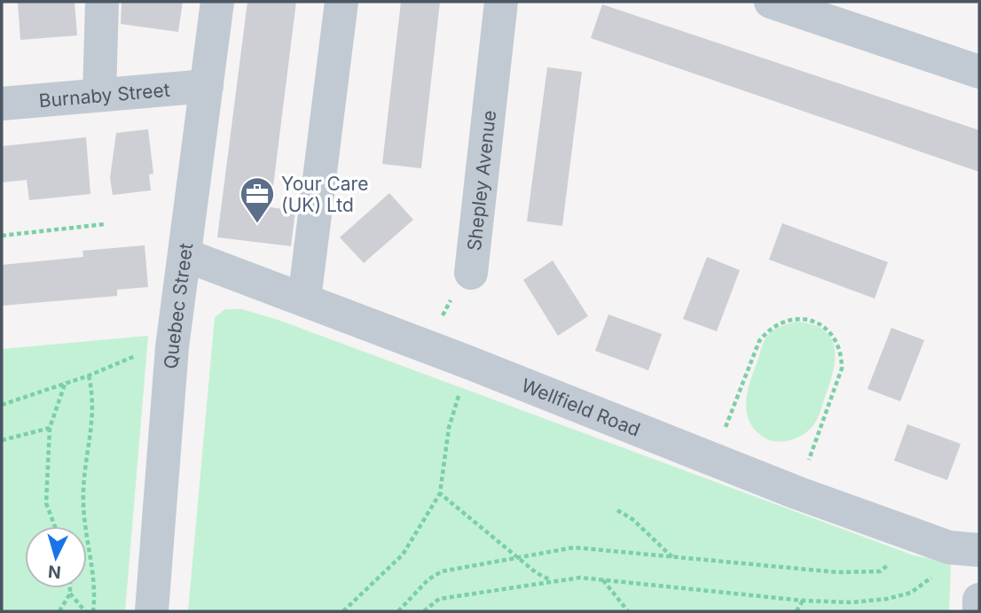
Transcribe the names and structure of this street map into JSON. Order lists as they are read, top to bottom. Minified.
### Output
{"streets":{"street":["Burnaby Street","Shepley Avenue","Quebec Street","Wellfield Road"]},"crossings":[["Burnaby Street","Quebec Street"],["Shepley Avenue","Wellfield Road"],["Quebec Street","Wellfield Road"]],"places":{"office":["Your Care (UK) Ltd"]},"north":"bottom"}
